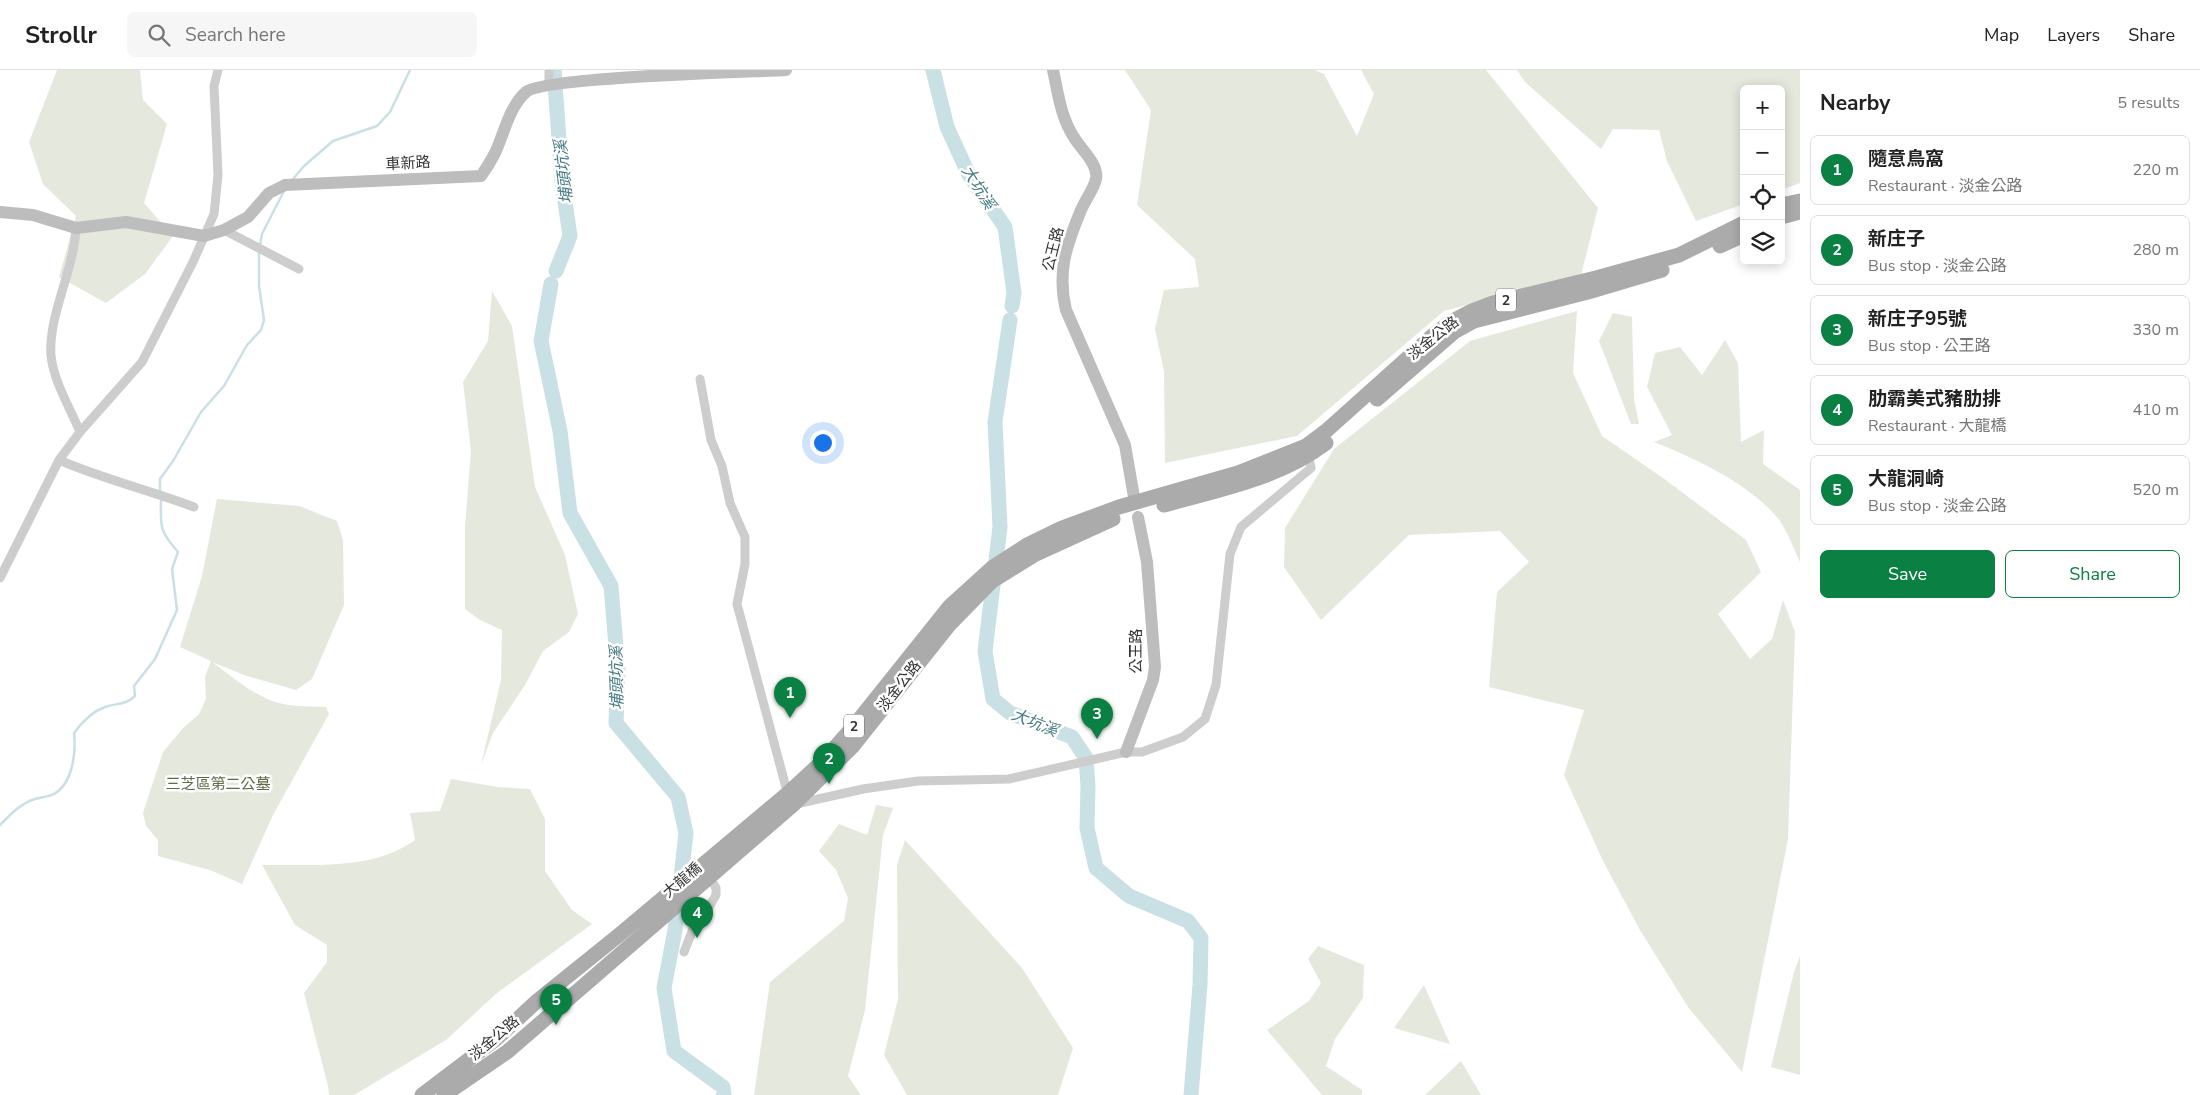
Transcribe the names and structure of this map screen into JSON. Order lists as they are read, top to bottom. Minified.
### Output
{"streets":{"main road":["2","淡金公路","大龍橋"],"street":["車新路","公王路"]},"crossings":[["公王路","淡金公路"],["淡金公路","大龍橋"]],"water":["埔頭坑溪","大坑溪"],"parks":["三芝區第二公墓"],"page":{"header":"Strollr","search":"Search here","nav":["Map","Layers","Share"],"heading":["Nearby","5 results"],"map_buttons":["+","−"],"list":[{"mark":"1","name":"隨意鳥窩","note":"Restaurant · 淡金公路","value":"220 m"},{"mark":"2","name":"新庄子","note":"Bus stop · 淡金公路","value":"280 m"},{"mark":"3","name":"新庄子95號","note":"Bus stop · 公王路","value":"330 m"},{"mark":"4","name":"肋霸美式豬肋排","note":"Restaurant · 大龍橋","value":"410 m"},{"mark":"5","name":"大龍洞崎","note":"Bus stop · 淡金公路","value":"520 m"}],"buttons":["Save","Share"],"pins":["1","3","2","4","5"]}}
